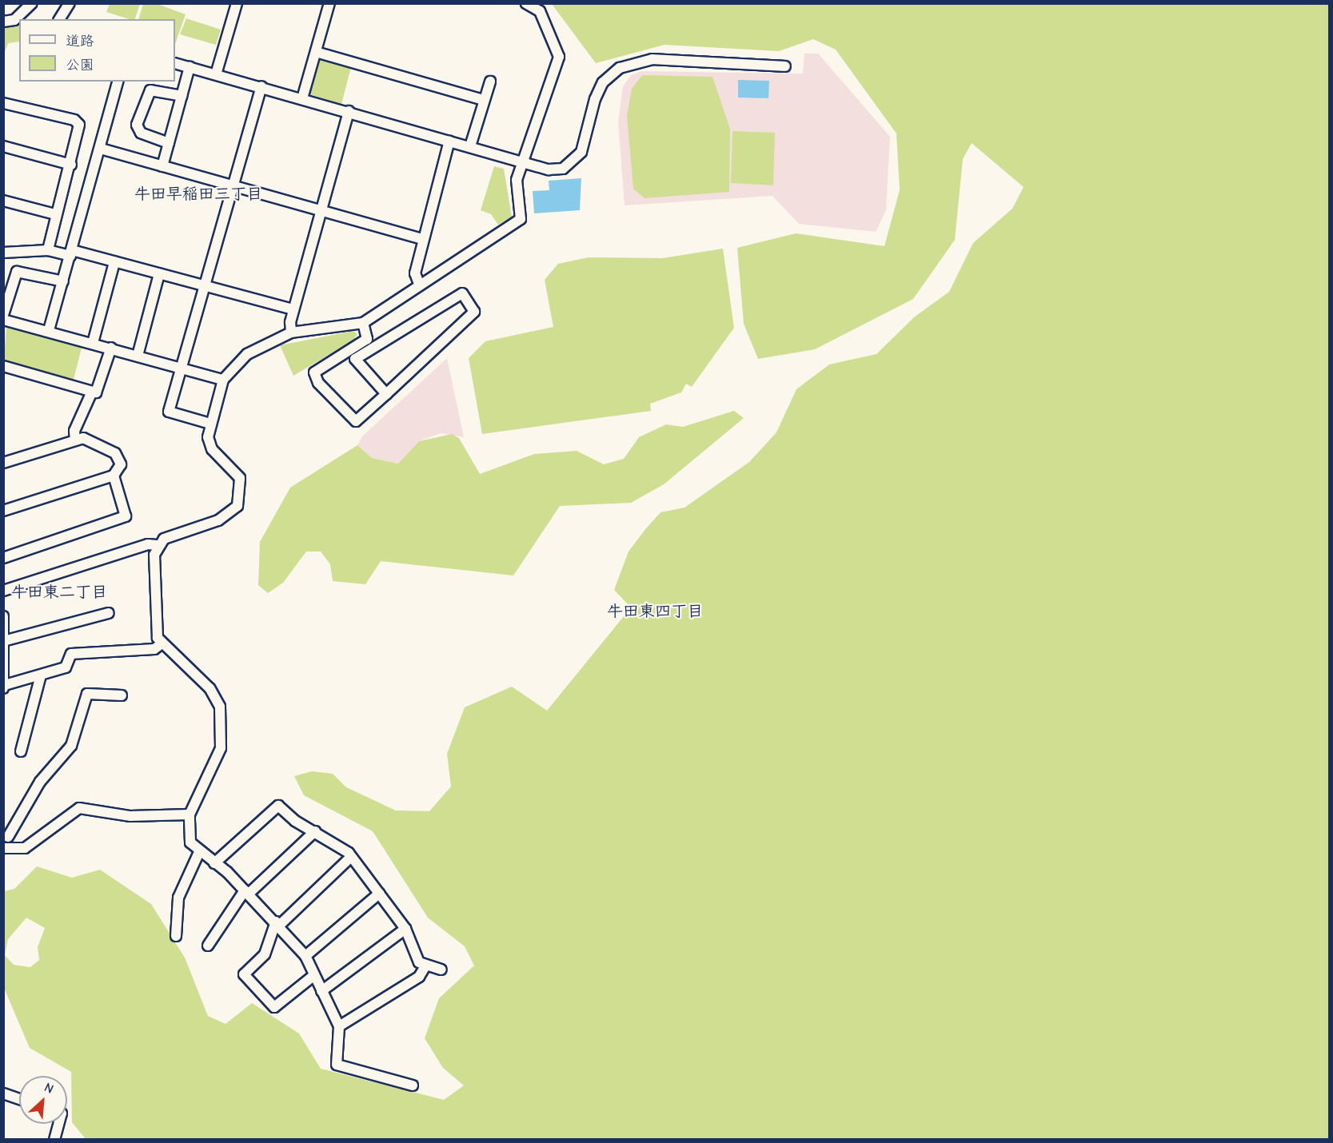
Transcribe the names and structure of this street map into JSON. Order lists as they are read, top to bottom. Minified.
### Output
{"districts":["牛田早稲田三丁目","牛田東二丁目","牛田東四丁目"],"legend":["道路","公園"],"north":"top right"}
